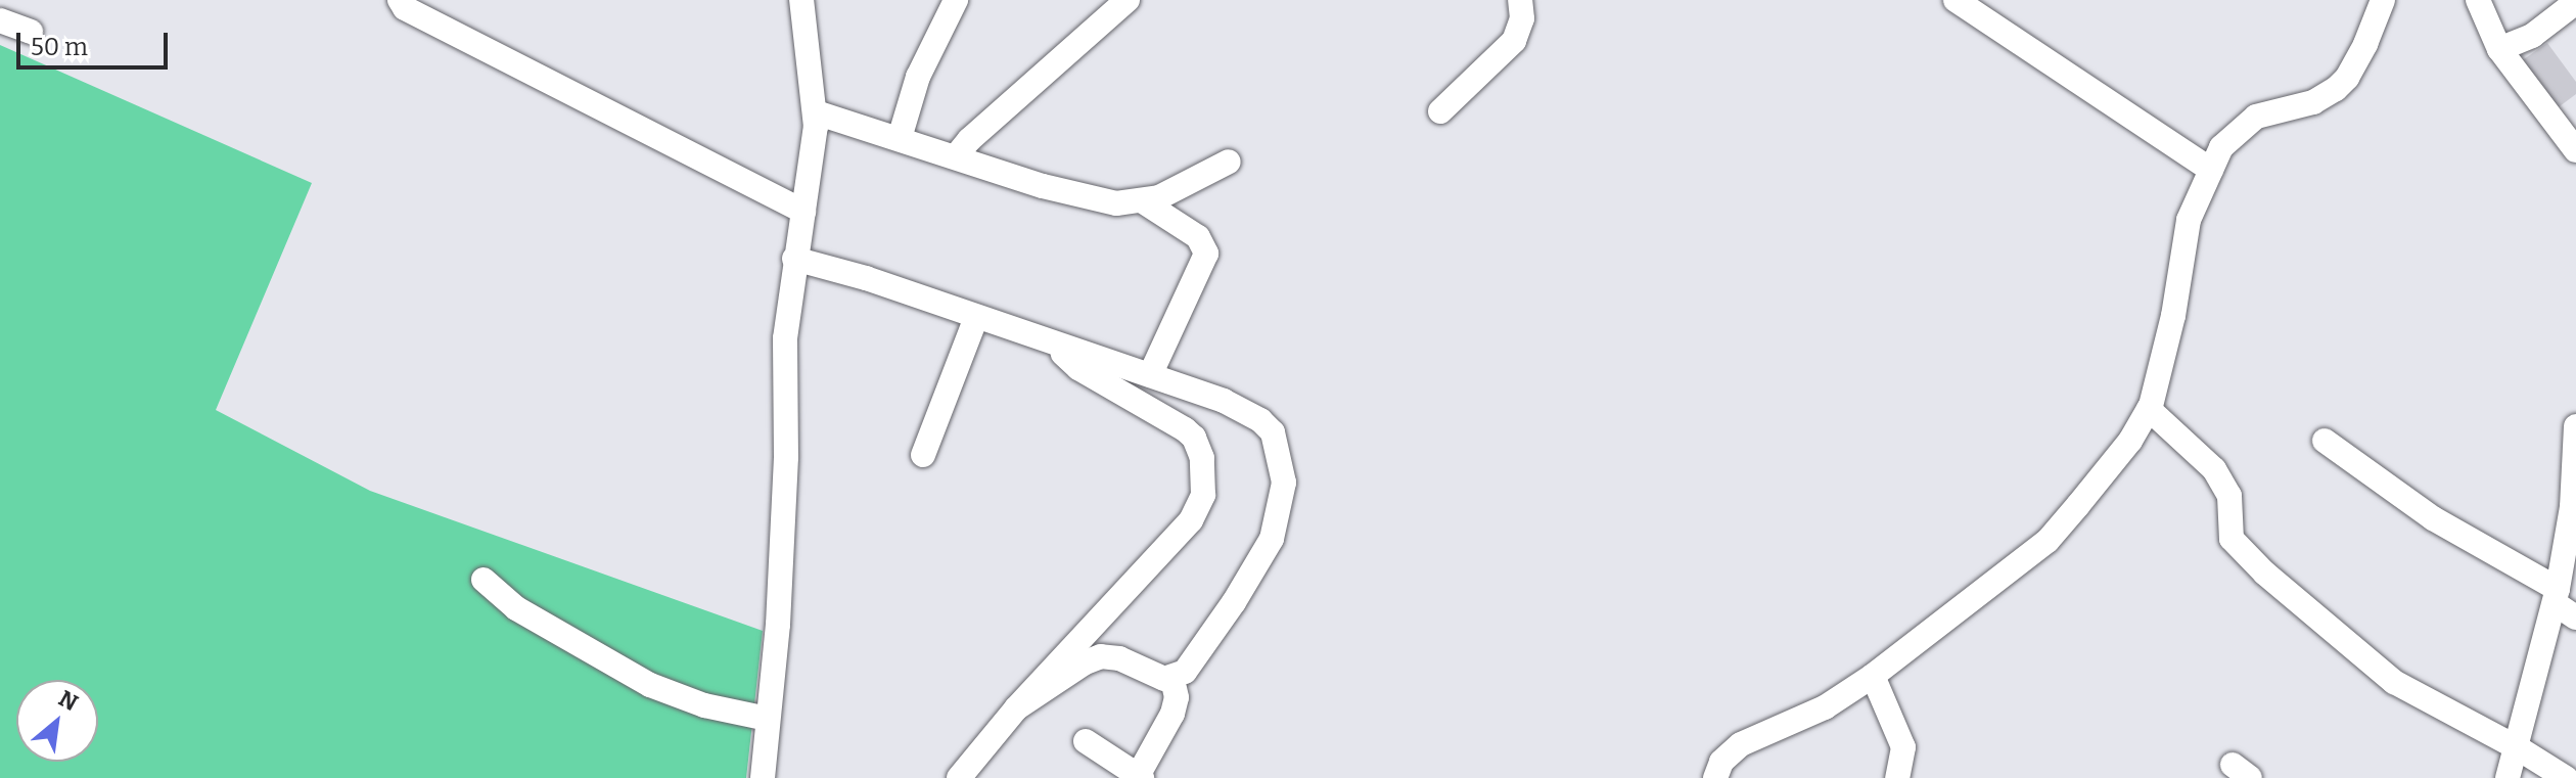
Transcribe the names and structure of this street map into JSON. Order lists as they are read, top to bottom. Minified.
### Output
{"scale_bar":"50 m","north":"top right"}
